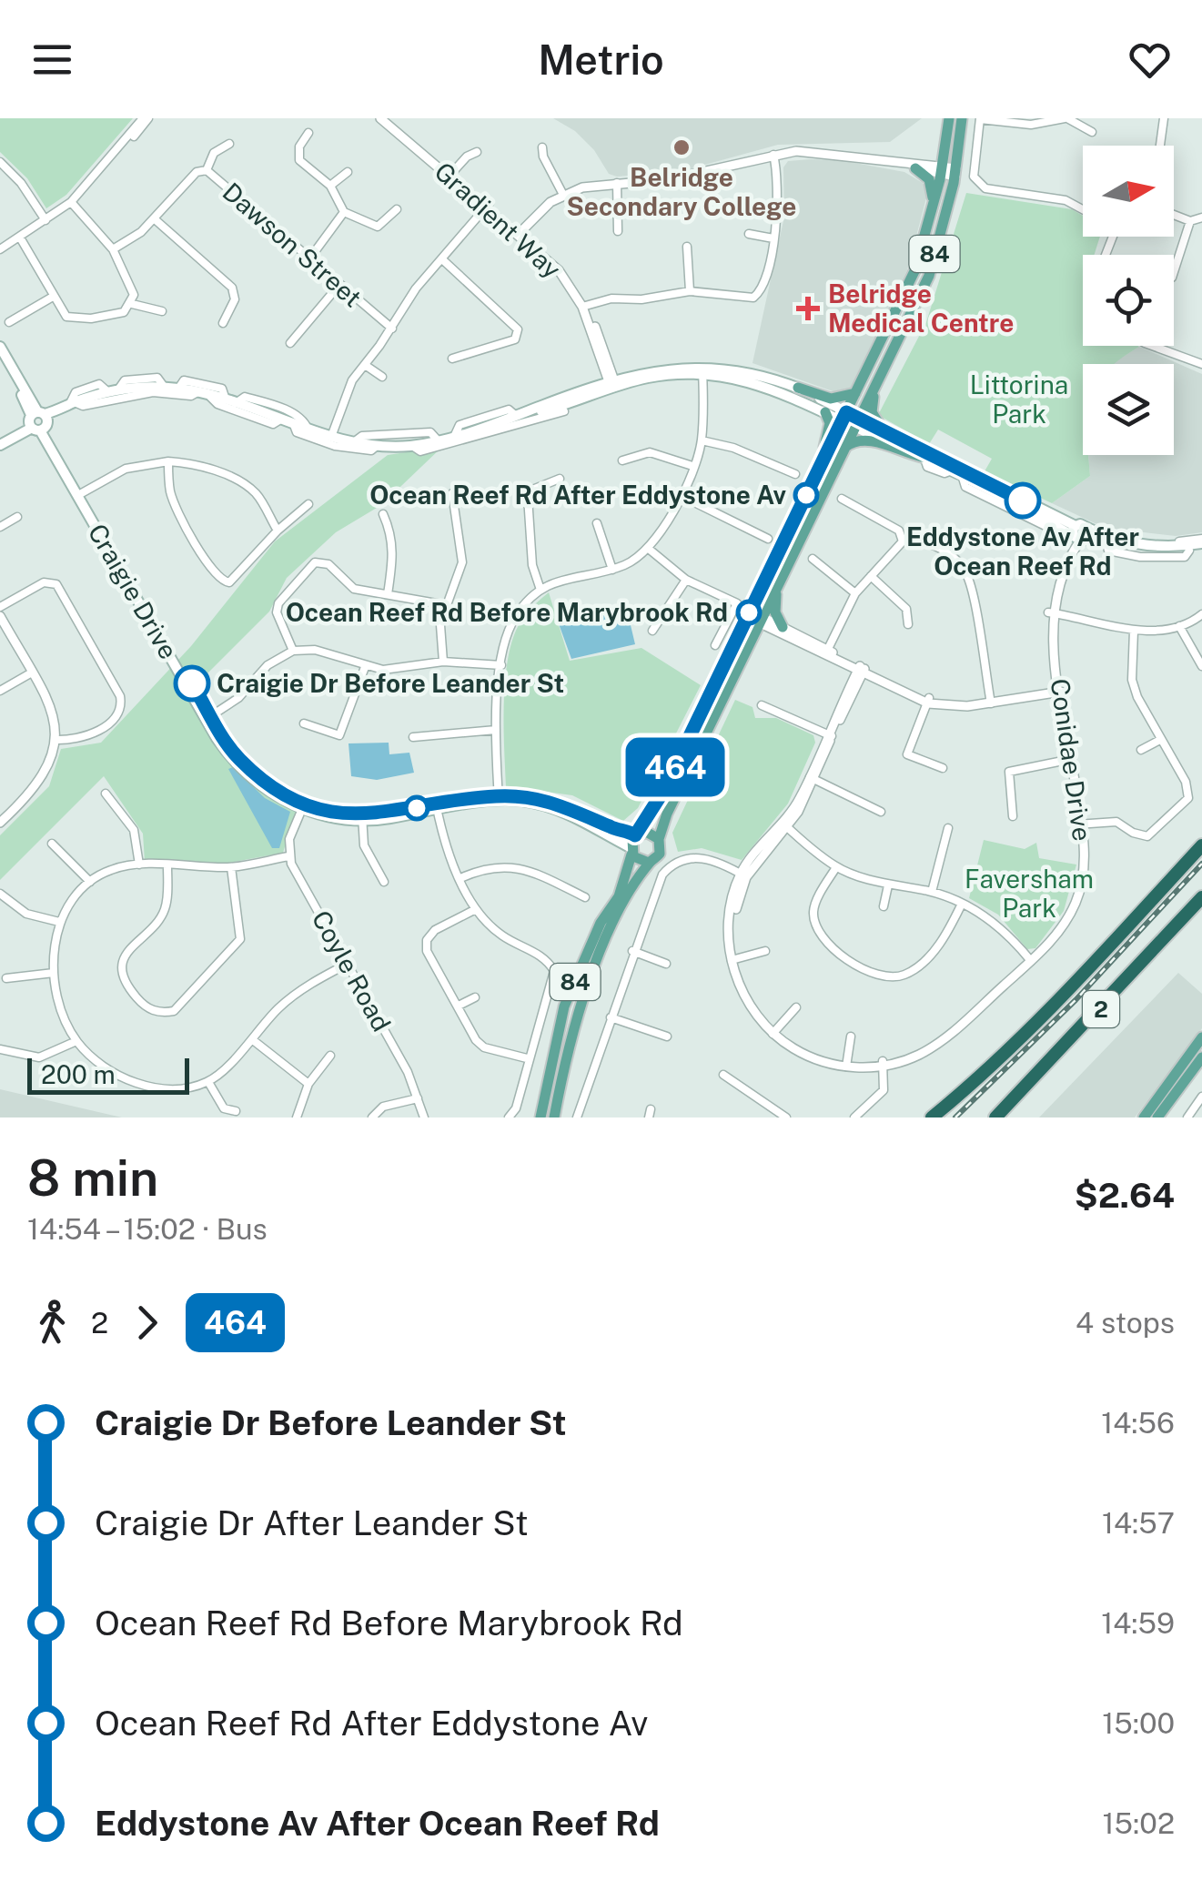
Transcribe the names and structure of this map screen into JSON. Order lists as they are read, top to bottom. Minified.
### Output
{"streets":{"highway":["2"],"main road":["84","Craigie Drive"],"street":["Gradient Way","Dawson Street","Conidae Drive","Coyle Road"]},"crossings":[["84","Craigie Drive"]],"parks":["Littorina Park","Faversham Park"],"places":{"other":["Belridge Secondary College","Ocean Reef Rd After Eddystone Av","Eddystone Av After Ocean Reef Rd","Ocean Reef Rd Before Marybrook Rd","Craigie Dr Before Leander St"],"health":["Belridge Medical Centre"]},"lines":["bus line 464"],"scale_bar":"200 m","north":"right","page":{"header":"Metrio","on_map":"464","scale":"200 m","heading":["8 min","14:54 – 15:02 · Bus","$2.64"],"legs":["2","464","4 stops"],"list":[{"name":"Craigie Dr Before Leander St","value":"14:56"},{"name":"Craigie Dr After Leander St","value":"14:57"},{"name":"Ocean Reef Rd Before Marybrook Rd","value":"14:59"},{"name":"Ocean Reef Rd After Eddystone Av","value":"15:00"},{"name":"Eddystone Av After Ocean Reef Rd","value":"15:02"}]}}
